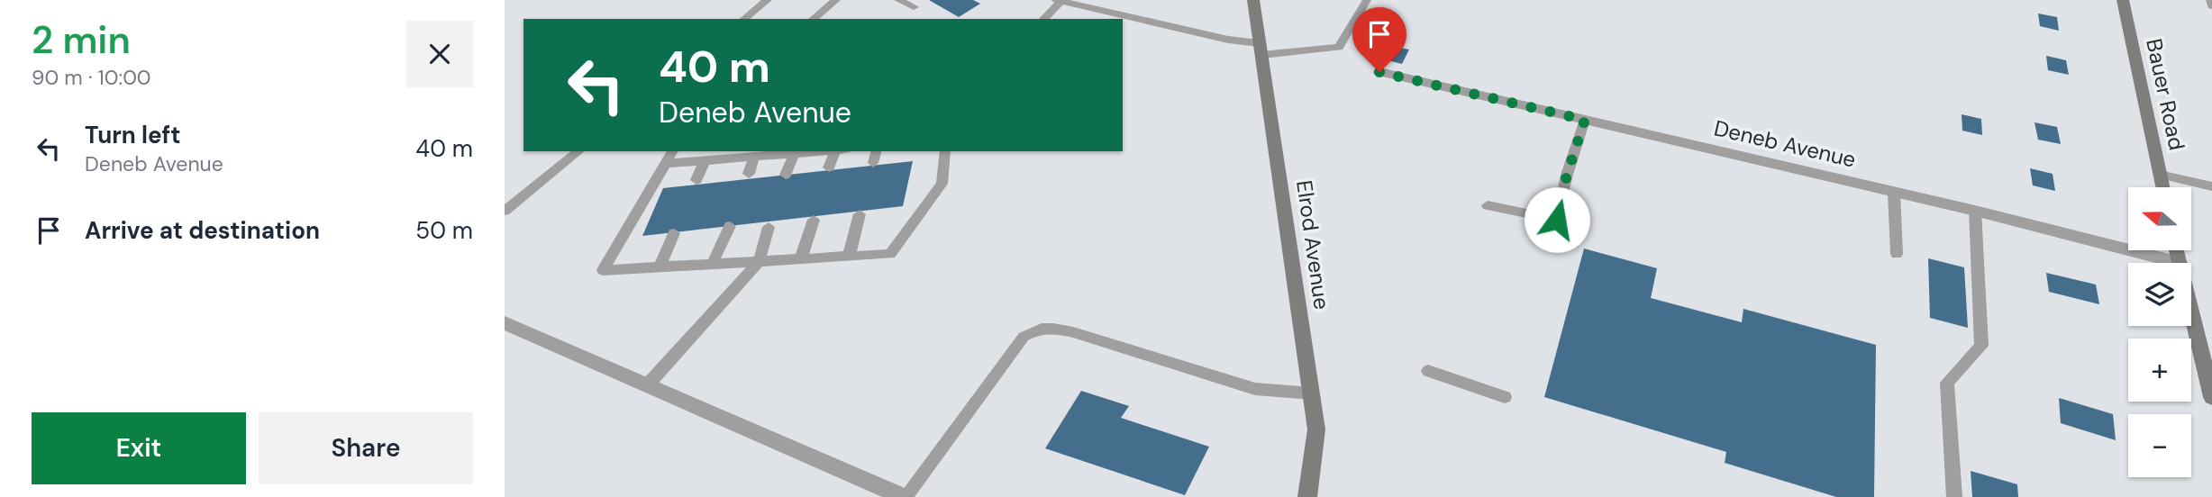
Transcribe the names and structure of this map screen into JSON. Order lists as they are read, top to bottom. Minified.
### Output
{"streets":{"street":["Bauer Road","Deneb Avenue","Elrod Avenue"]},"north":"left","page":{"heading":["2 min","90 m · 10:00"],"turn":["40 m","Deneb Avenue"],"list":[{"name":"Turn left","note":"Deneb Avenue","value":"40 m"},{"name":"Arrive at destination","value":"50 m"}],"map_buttons":["+","−"],"buttons":["Exit","Share"]}}
